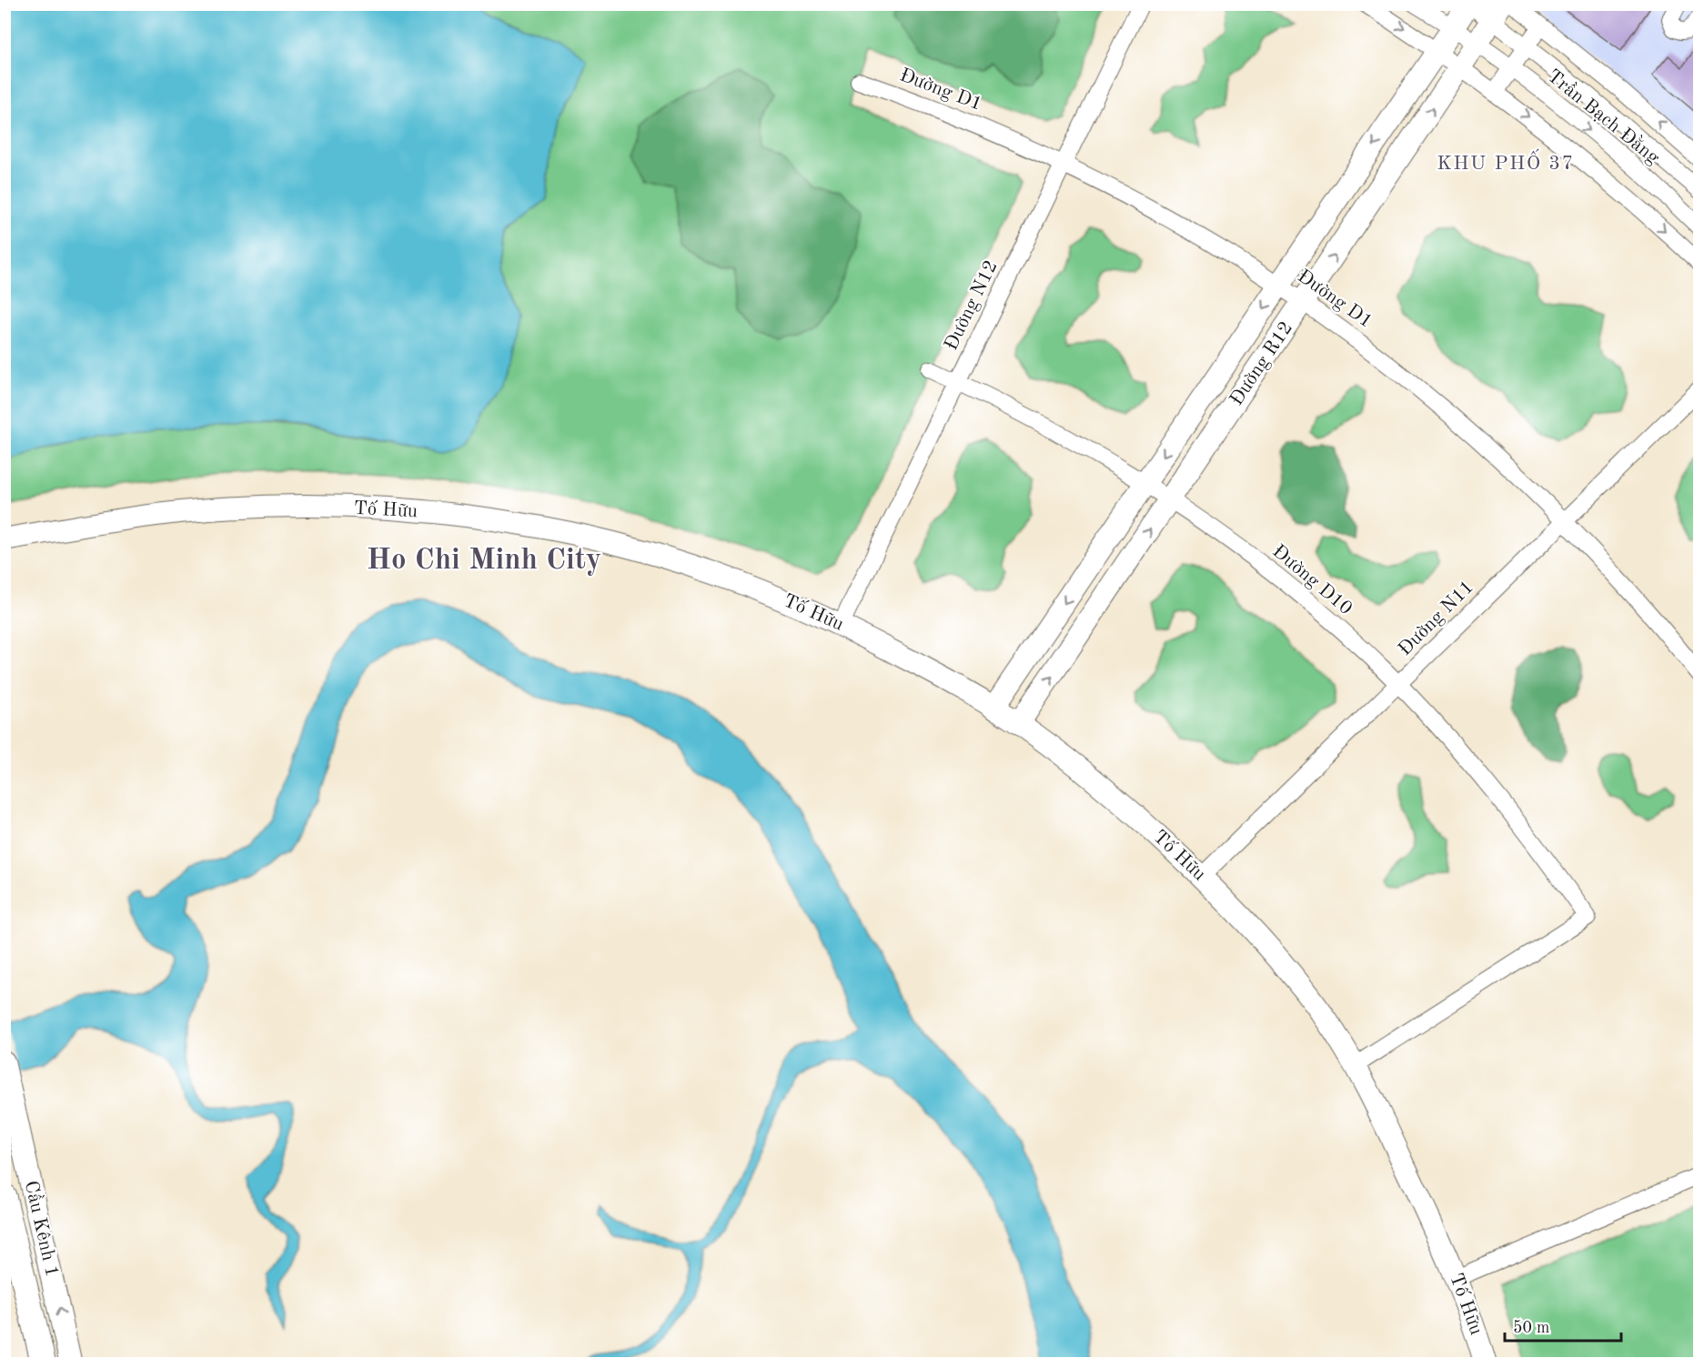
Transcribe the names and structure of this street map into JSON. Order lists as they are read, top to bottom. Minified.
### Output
{"streets":{"highway":["Cầu Kênh 1"],"main road":["Đường R12","Tố Hữu"],"street":["Đường D1","Trần Bạch Đằng","Đường N12","Đường D10","Đường N11"]},"crossings":[["Đường D1","Đường N12"],["Đường D1","Đường R12"],["Đường D1","Đường N11"],["Trần Bạch Đằng","Đường R12"],["Đường N12","Tố Hữu"],["Đường N12","Đường D10"],["Đường R12","Tố Hữu"],["Đường R12","Đường D10"],["Tố Hữu","Đường D10"],["Tố Hữu","Đường N11"],["Đường D10","Đường N11"]],"one_way":["Cầu Kênh 1"],"districts":["KHU PHỐ 37","Ho Chi Minh City"],"scale_bar":"50 m"}
